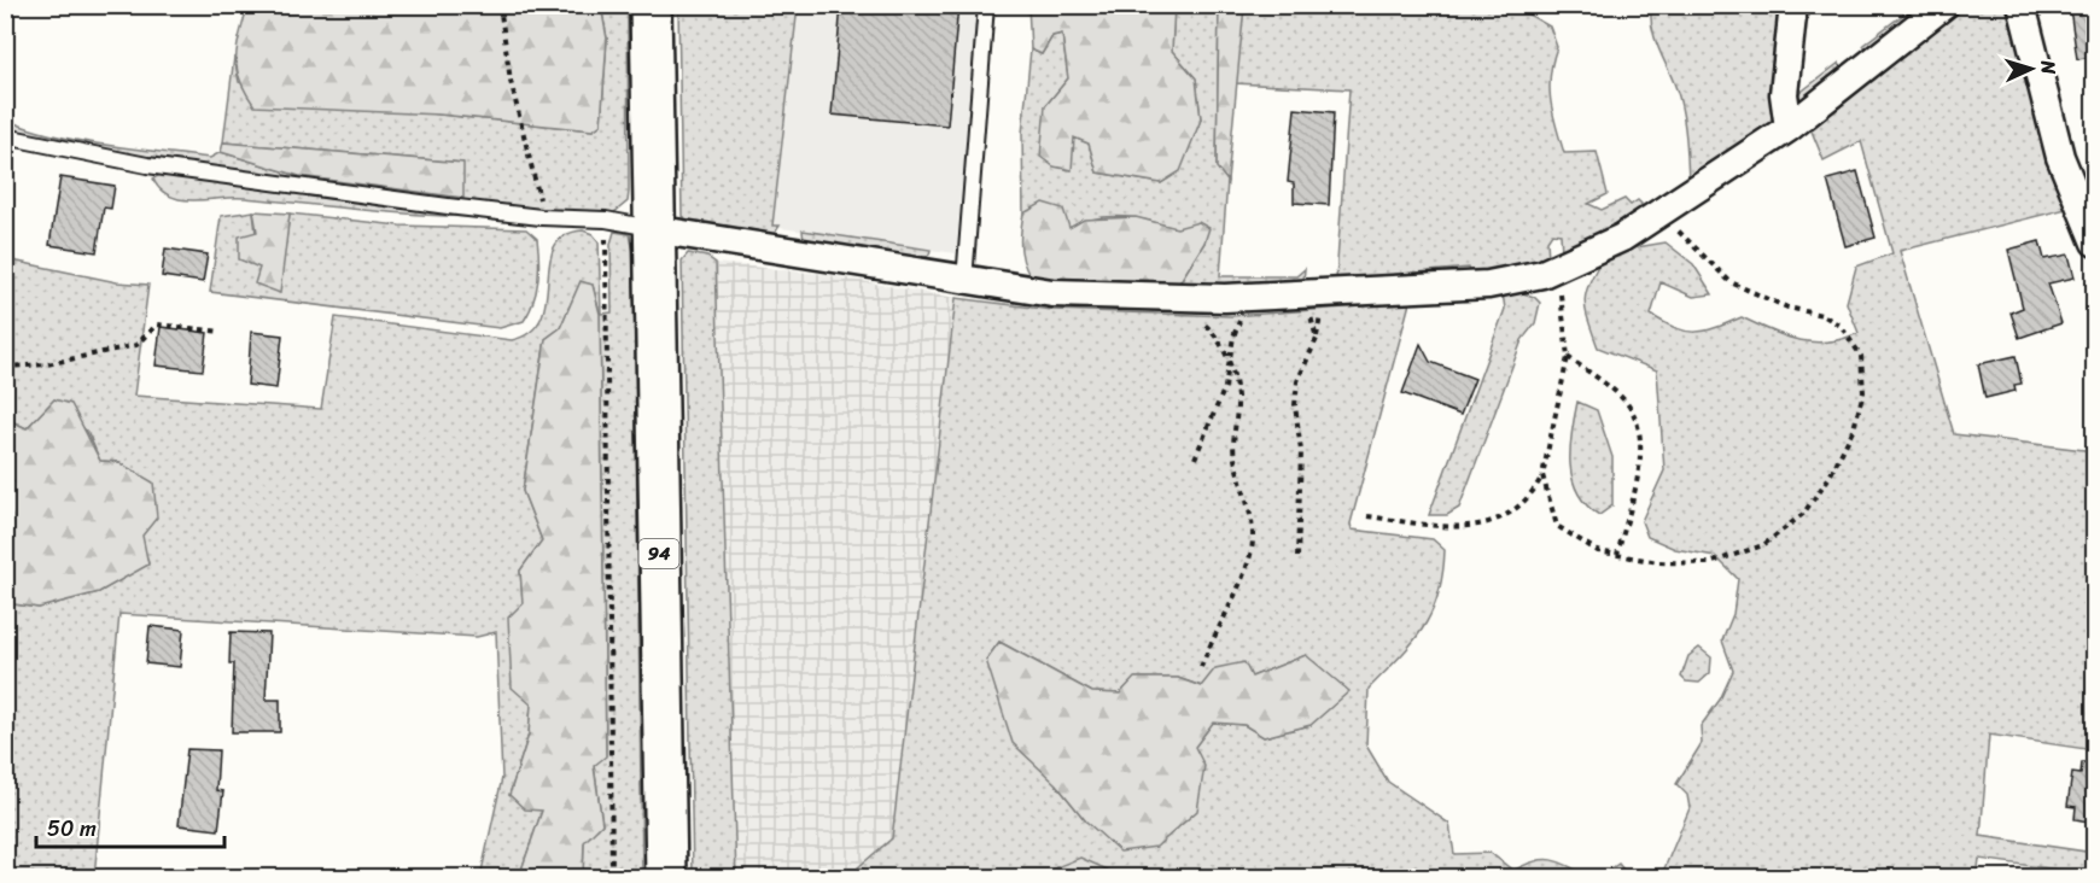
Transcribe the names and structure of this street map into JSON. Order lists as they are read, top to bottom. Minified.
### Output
{"streets":{"main road":["94"]},"scale_bar":"50 m","north":"right"}
